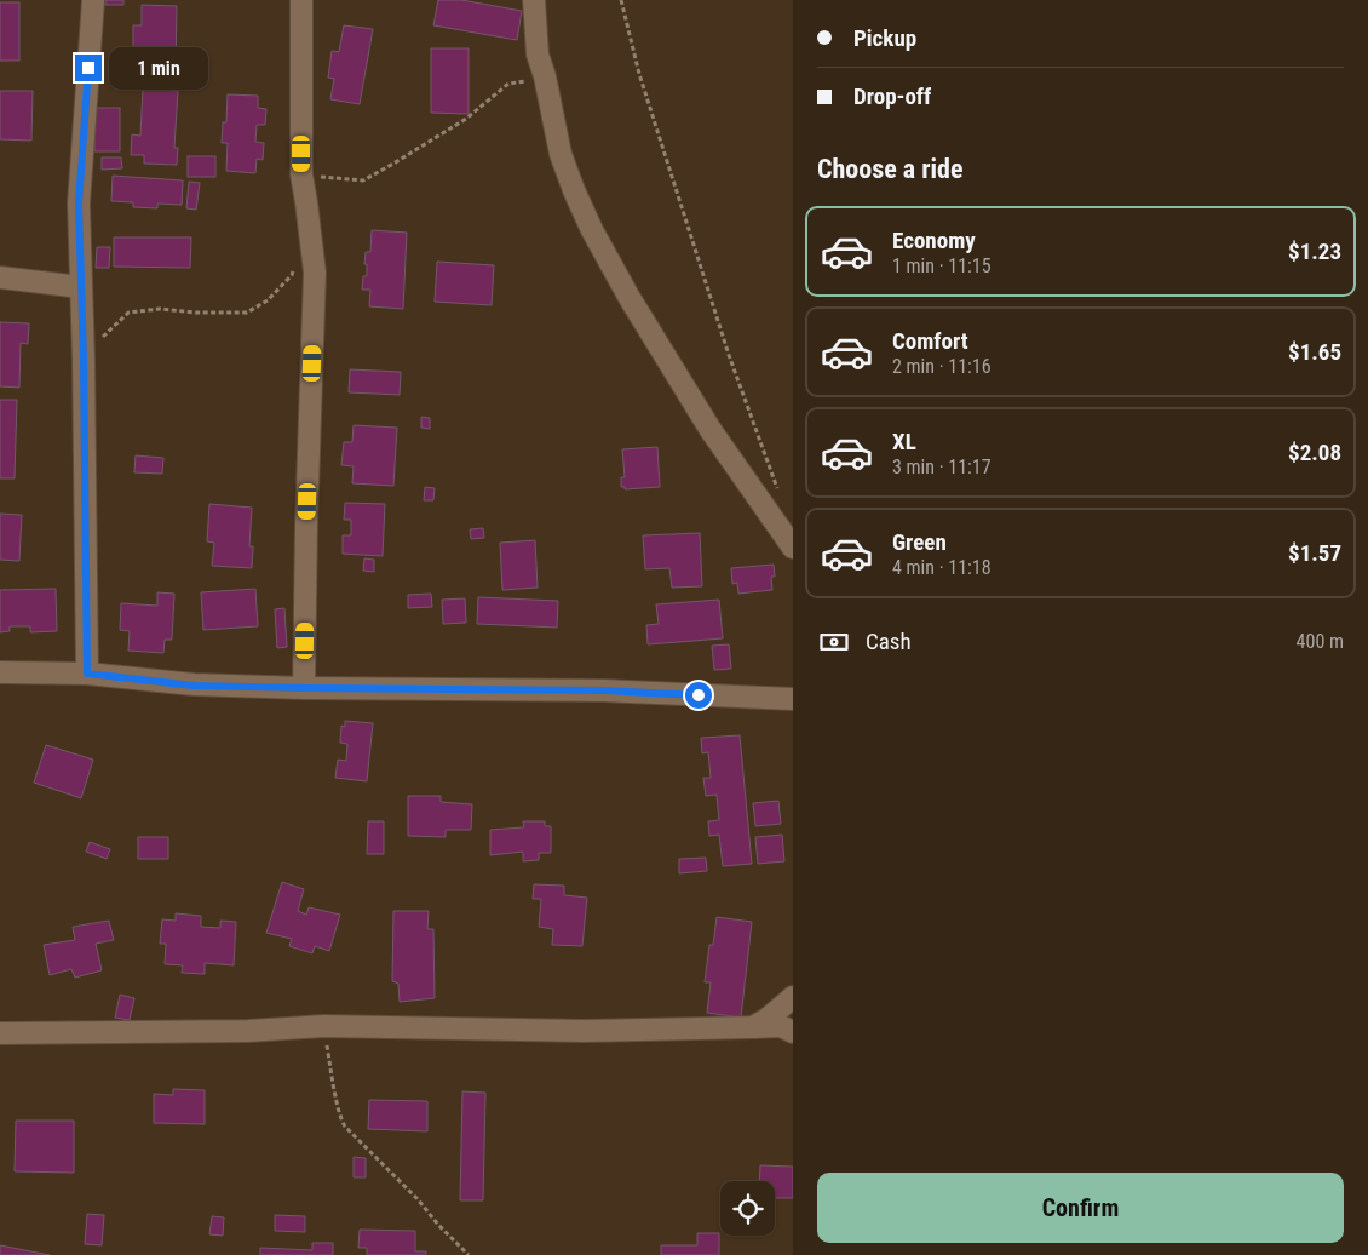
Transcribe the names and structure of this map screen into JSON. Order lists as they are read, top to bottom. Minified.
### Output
{"page":{"banner":["Pickup","Drop-off"],"bubble":"1 min","heading":"Choose a ride","list":[{"name":"Economy","note":"1 min · 11:15","value":"$1.23"},{"name":"Comfort","note":"2 min · 11:16","value":"$1.65"},{"name":"XL","note":"3 min · 11:17","value":"$2.08"},{"name":"Green","note":"4 min · 11:18","value":"$1.57"}],"pay":["Cash","400 m"],"buttons":"Confirm"}}
